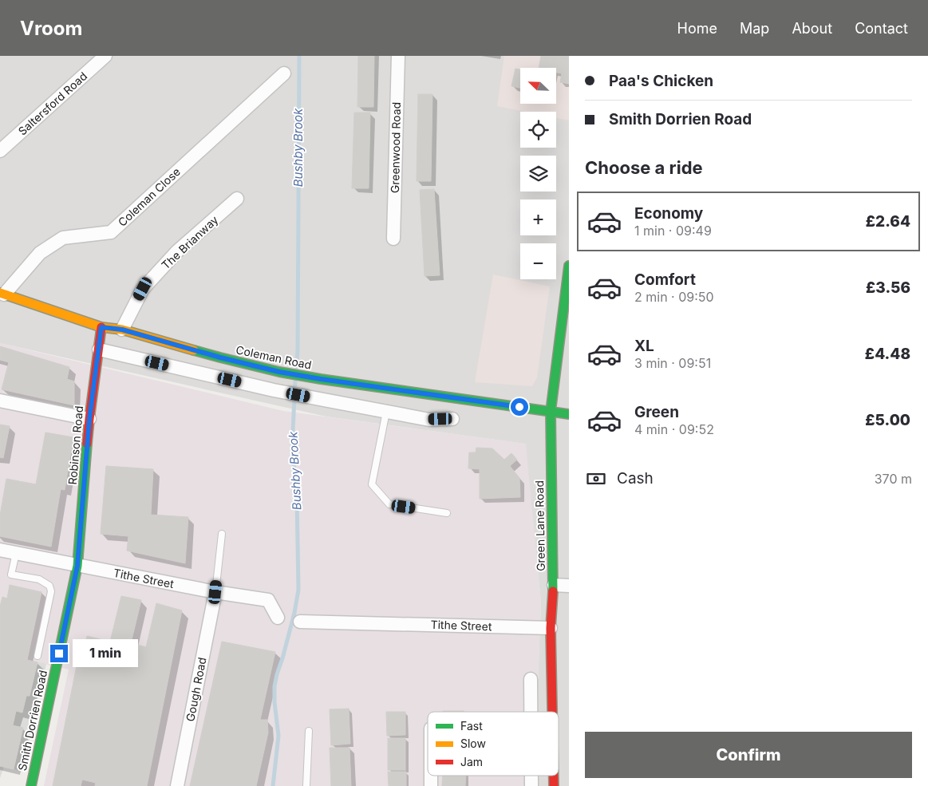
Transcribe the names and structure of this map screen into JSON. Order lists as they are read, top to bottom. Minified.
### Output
{"streets":{"main road":["Coleman Road","Robinson Road","Green Lane Road","Smith Dorrien Road"],"street":["Saltersford Road","Greenwood Road","Coleman Close","The Brianway","Tithe Street","Gough Road"]},"crossings":[["Coleman Close","Coleman Road"],["The Brianway","Coleman Road"],["Coleman Road","Robinson Road"],["Coleman Road","Green Lane Road"],["Robinson Road","Tithe Street"],["Robinson Road","Smith Dorrien Road"],["Green Lane Road","Tithe Street"],["Tithe Street","Gough Road"],["Tithe Street","Smith Dorrien Road"]],"water":["Bushby Brook"],"legend":["Fast","Slow","Jam"],"north":"top left","page":{"header":"Vroom","nav":["Home","Map","About","Contact"],"banner":["Paa's Chicken","Smith Dorrien Road"],"map_buttons":["+","−"],"heading":"Choose a ride","list":[{"name":"Economy","note":"1 min · 09:49","value":"£2.64"},{"name":"Comfort","note":"2 min · 09:50","value":"£3.56"},{"name":"XL","note":"3 min · 09:51","value":"£4.48"},{"name":"Green","note":"4 min · 09:52","value":"£5.00"}],"pay":["Cash","370 m"],"bubble":"1 min","buttons":"Confirm"}}
